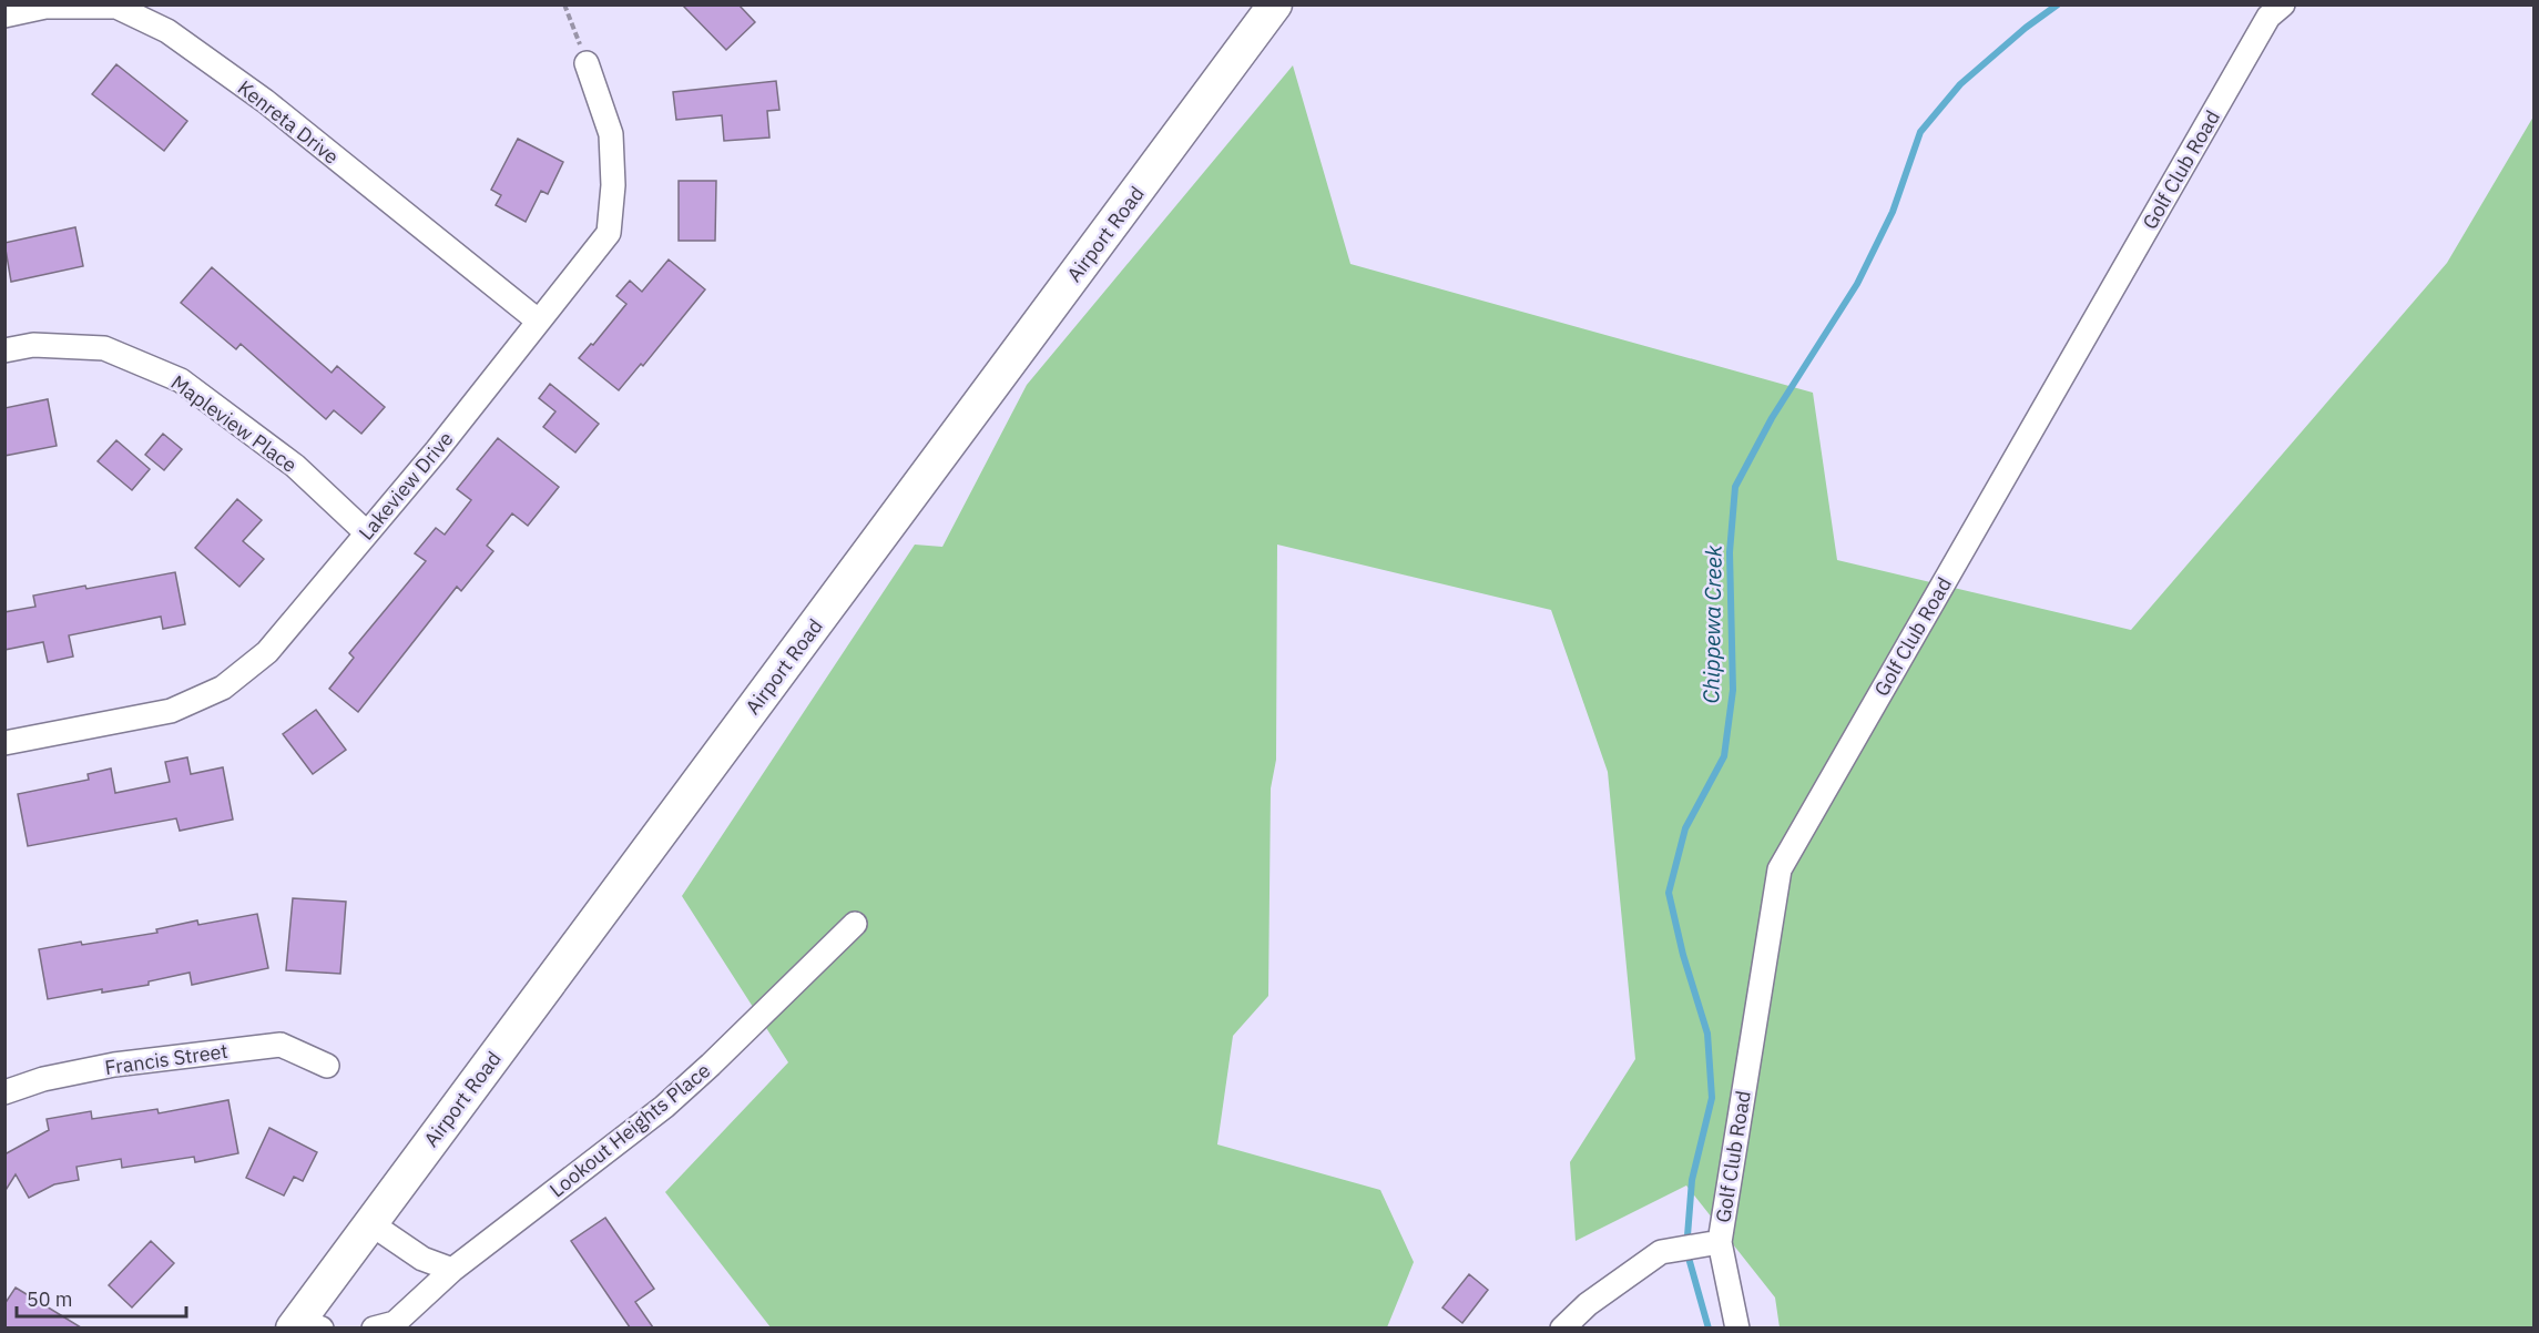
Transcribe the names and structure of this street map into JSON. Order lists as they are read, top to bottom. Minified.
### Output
{"streets":{"main road":["Airport Road"],"street":["Kenreta Drive","Golf Club Road","Mapleview Place","Lakeview Drive","Francis Street","Lookout Heights Place"]},"crossings":[["Kenreta Drive","Lakeview Drive"],["Mapleview Place","Lakeview Drive"]],"water":["Chippewa Creek"],"scale_bar":"50 m"}
